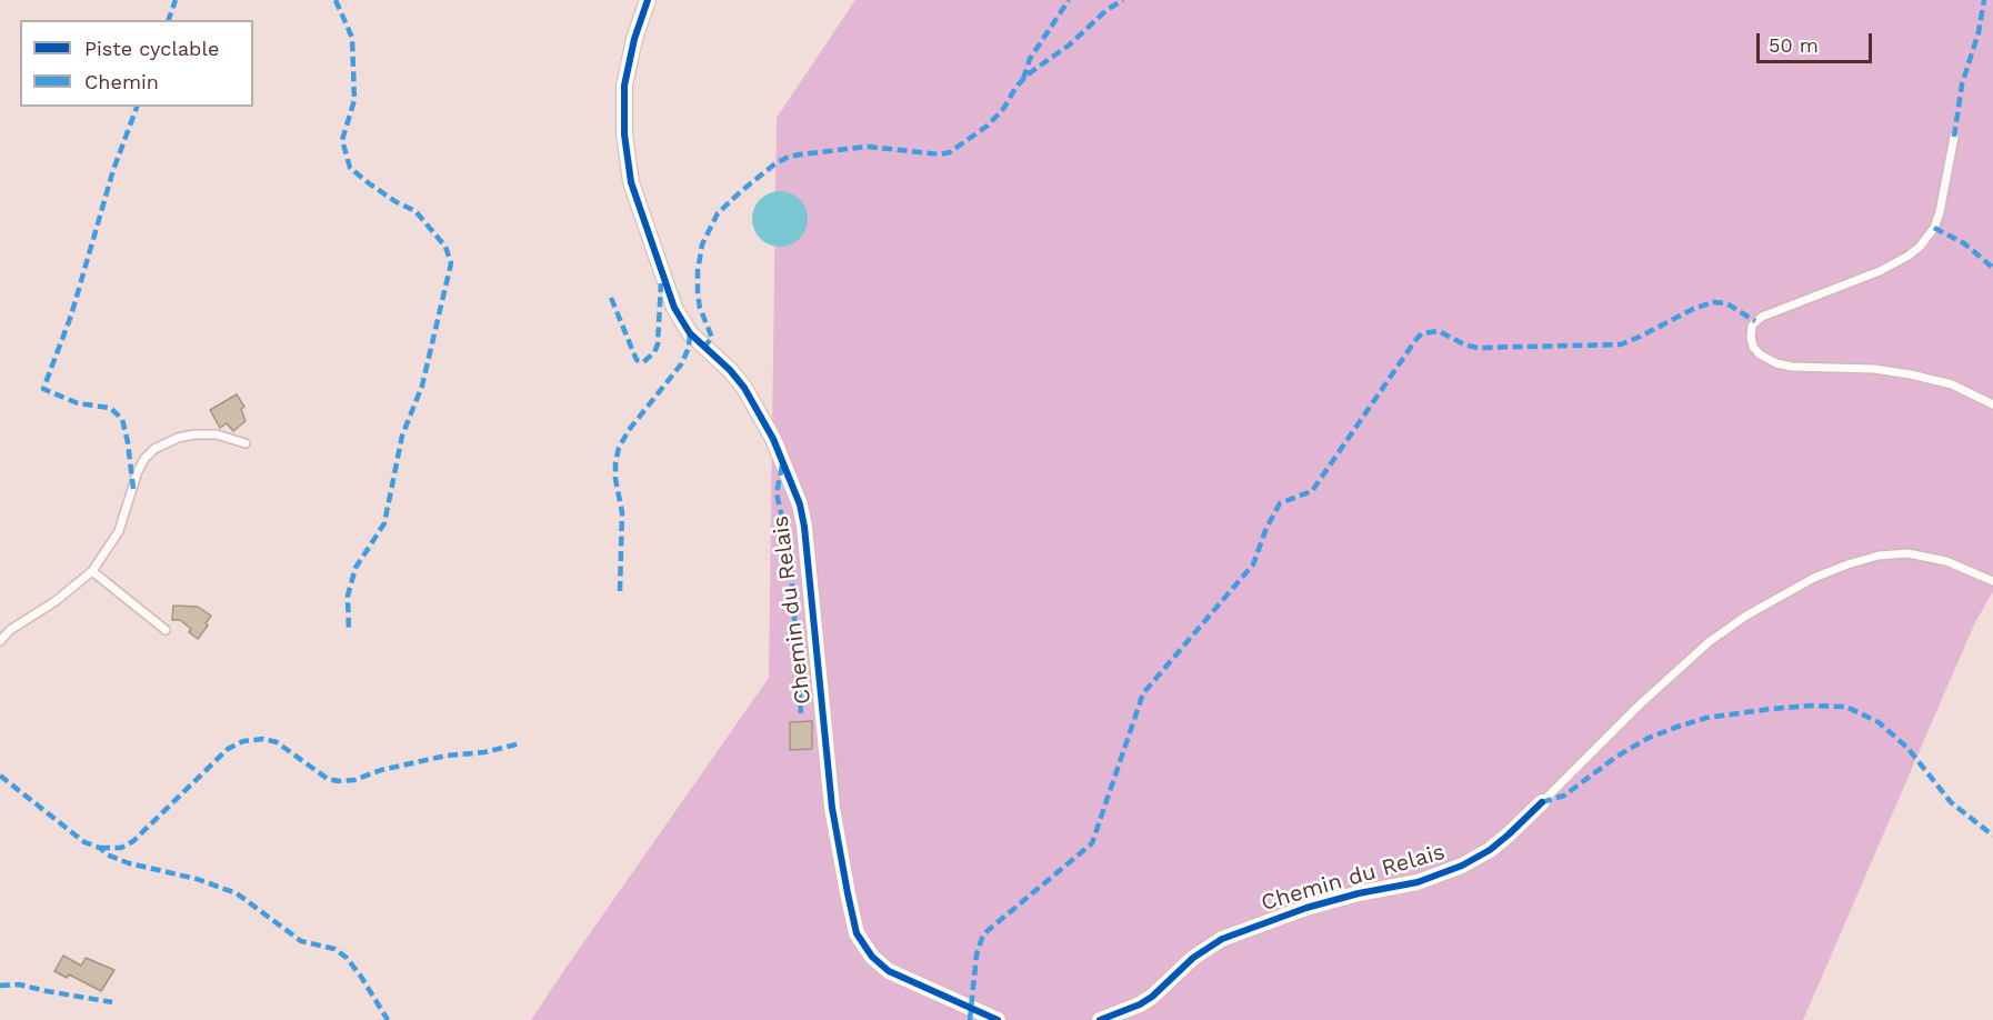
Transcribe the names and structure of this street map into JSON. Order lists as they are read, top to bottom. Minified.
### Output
{"streets":{"street":["Chemin du Relais"]},"legend":["Piste cyclable","Chemin"],"scale_bar":"50 m"}
